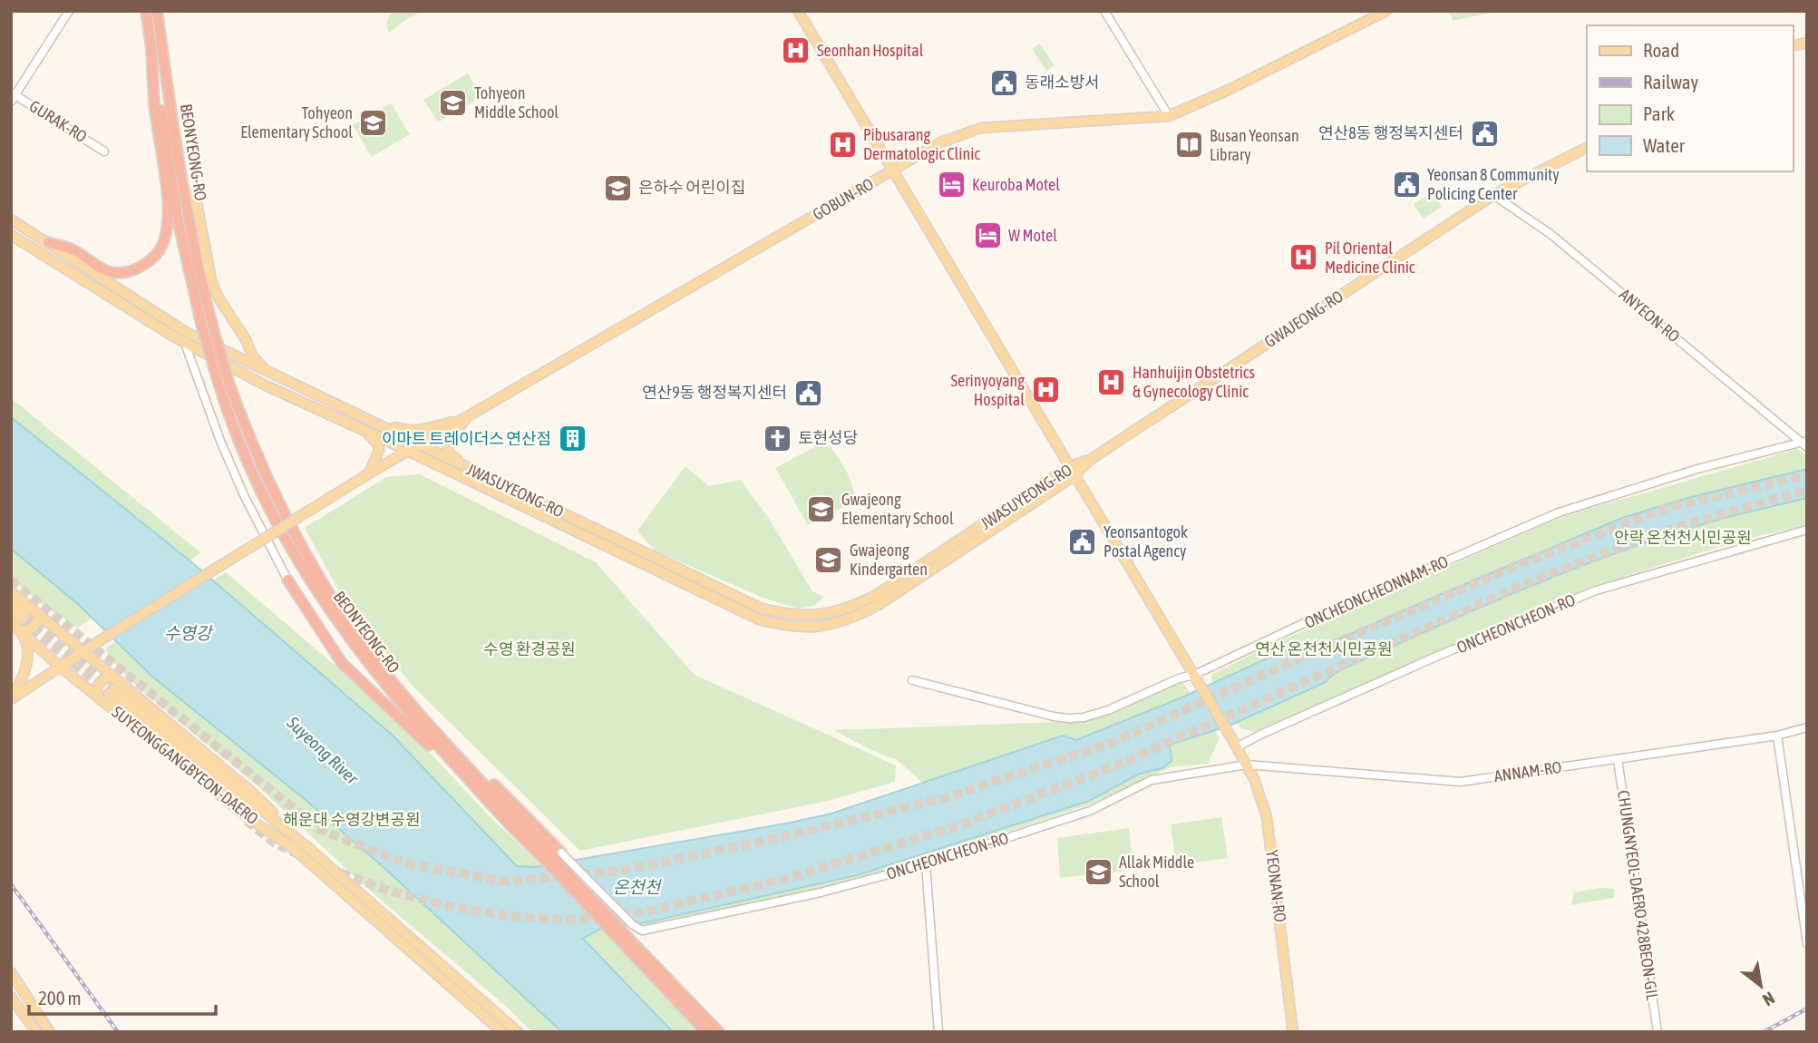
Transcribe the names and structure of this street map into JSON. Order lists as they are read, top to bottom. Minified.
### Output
{"streets":{"highway":["BEONYEONG-RO"],"main road":["GOBUN-RO","GWAJEONG-RO","JWASUYEONG-RO","SUYEONGGANGBYEON-DAERO","YEONAN-RO"],"street":["GURAK-RO","ANYEON-RO","ONCHEONCHEONNAM-RO","ONCHEONCHEON-RO","ANNAM-RO","CHUNGNYEOL-DAERO 428BEON-GIL"]},"crossings":[["BEONYEONG-RO","ONCHEONCHEON-RO"],["GOBUN-RO","JWASUYEONG-RO"],["GOBUN-RO","SUYEONGGANGBYEON-DAERO"],["ANYEON-RO","GWAJEONG-RO"],["ANYEON-RO","ONCHEONCHEONNAM-RO"],["GWAJEONG-RO","JWASUYEONG-RO"],["ONCHEONCHEONNAM-RO","YEONAN-RO"],["ONCHEONCHEON-RO","ANNAM-RO"],["ONCHEONCHEON-RO","YEONAN-RO"],["ANNAM-RO","YEONAN-RO"],["ANNAM-RO","CHUNGNYEOL-DAERO 428BEON-GIL"]],"water":["수영강","Suyeong River","온천천"],"parks":["안락 온천천시민공원","수영 환경공원","연산 온천천시민공원","해운대 수영강변공원"],"places":{"hospital":["Seonhan Hospital","Pibusarang Dermatologic Clinic","Pil Oriental Medicine Clinic","Hanhuijin Obstetrics & Gynecology Clinic","Serinyoyang Hospital"],"public building":["동래소방서","연산8동 행정복지센터","Yeonsan 8 Community Policing Center","연산9동 행정복지센터","Yeonsantogok Postal Agency"],"school or university":["Tohyeon Middle School","Tohyeon Elementary School","은하수 어린이집","Gwajeong Elementary School","Gwajeong Kindergarten","Allak Middle School"],"library":["Busan Yeonsan Library"],"hotel":["Keuroba Motel","W Motel"],"church":["토현성당"],"building":["이마트 트레이더스 연산점"]},"legend":["Road","Railway","Park","Water"],"scale_bar":"200 m","north":"bottom right"}
